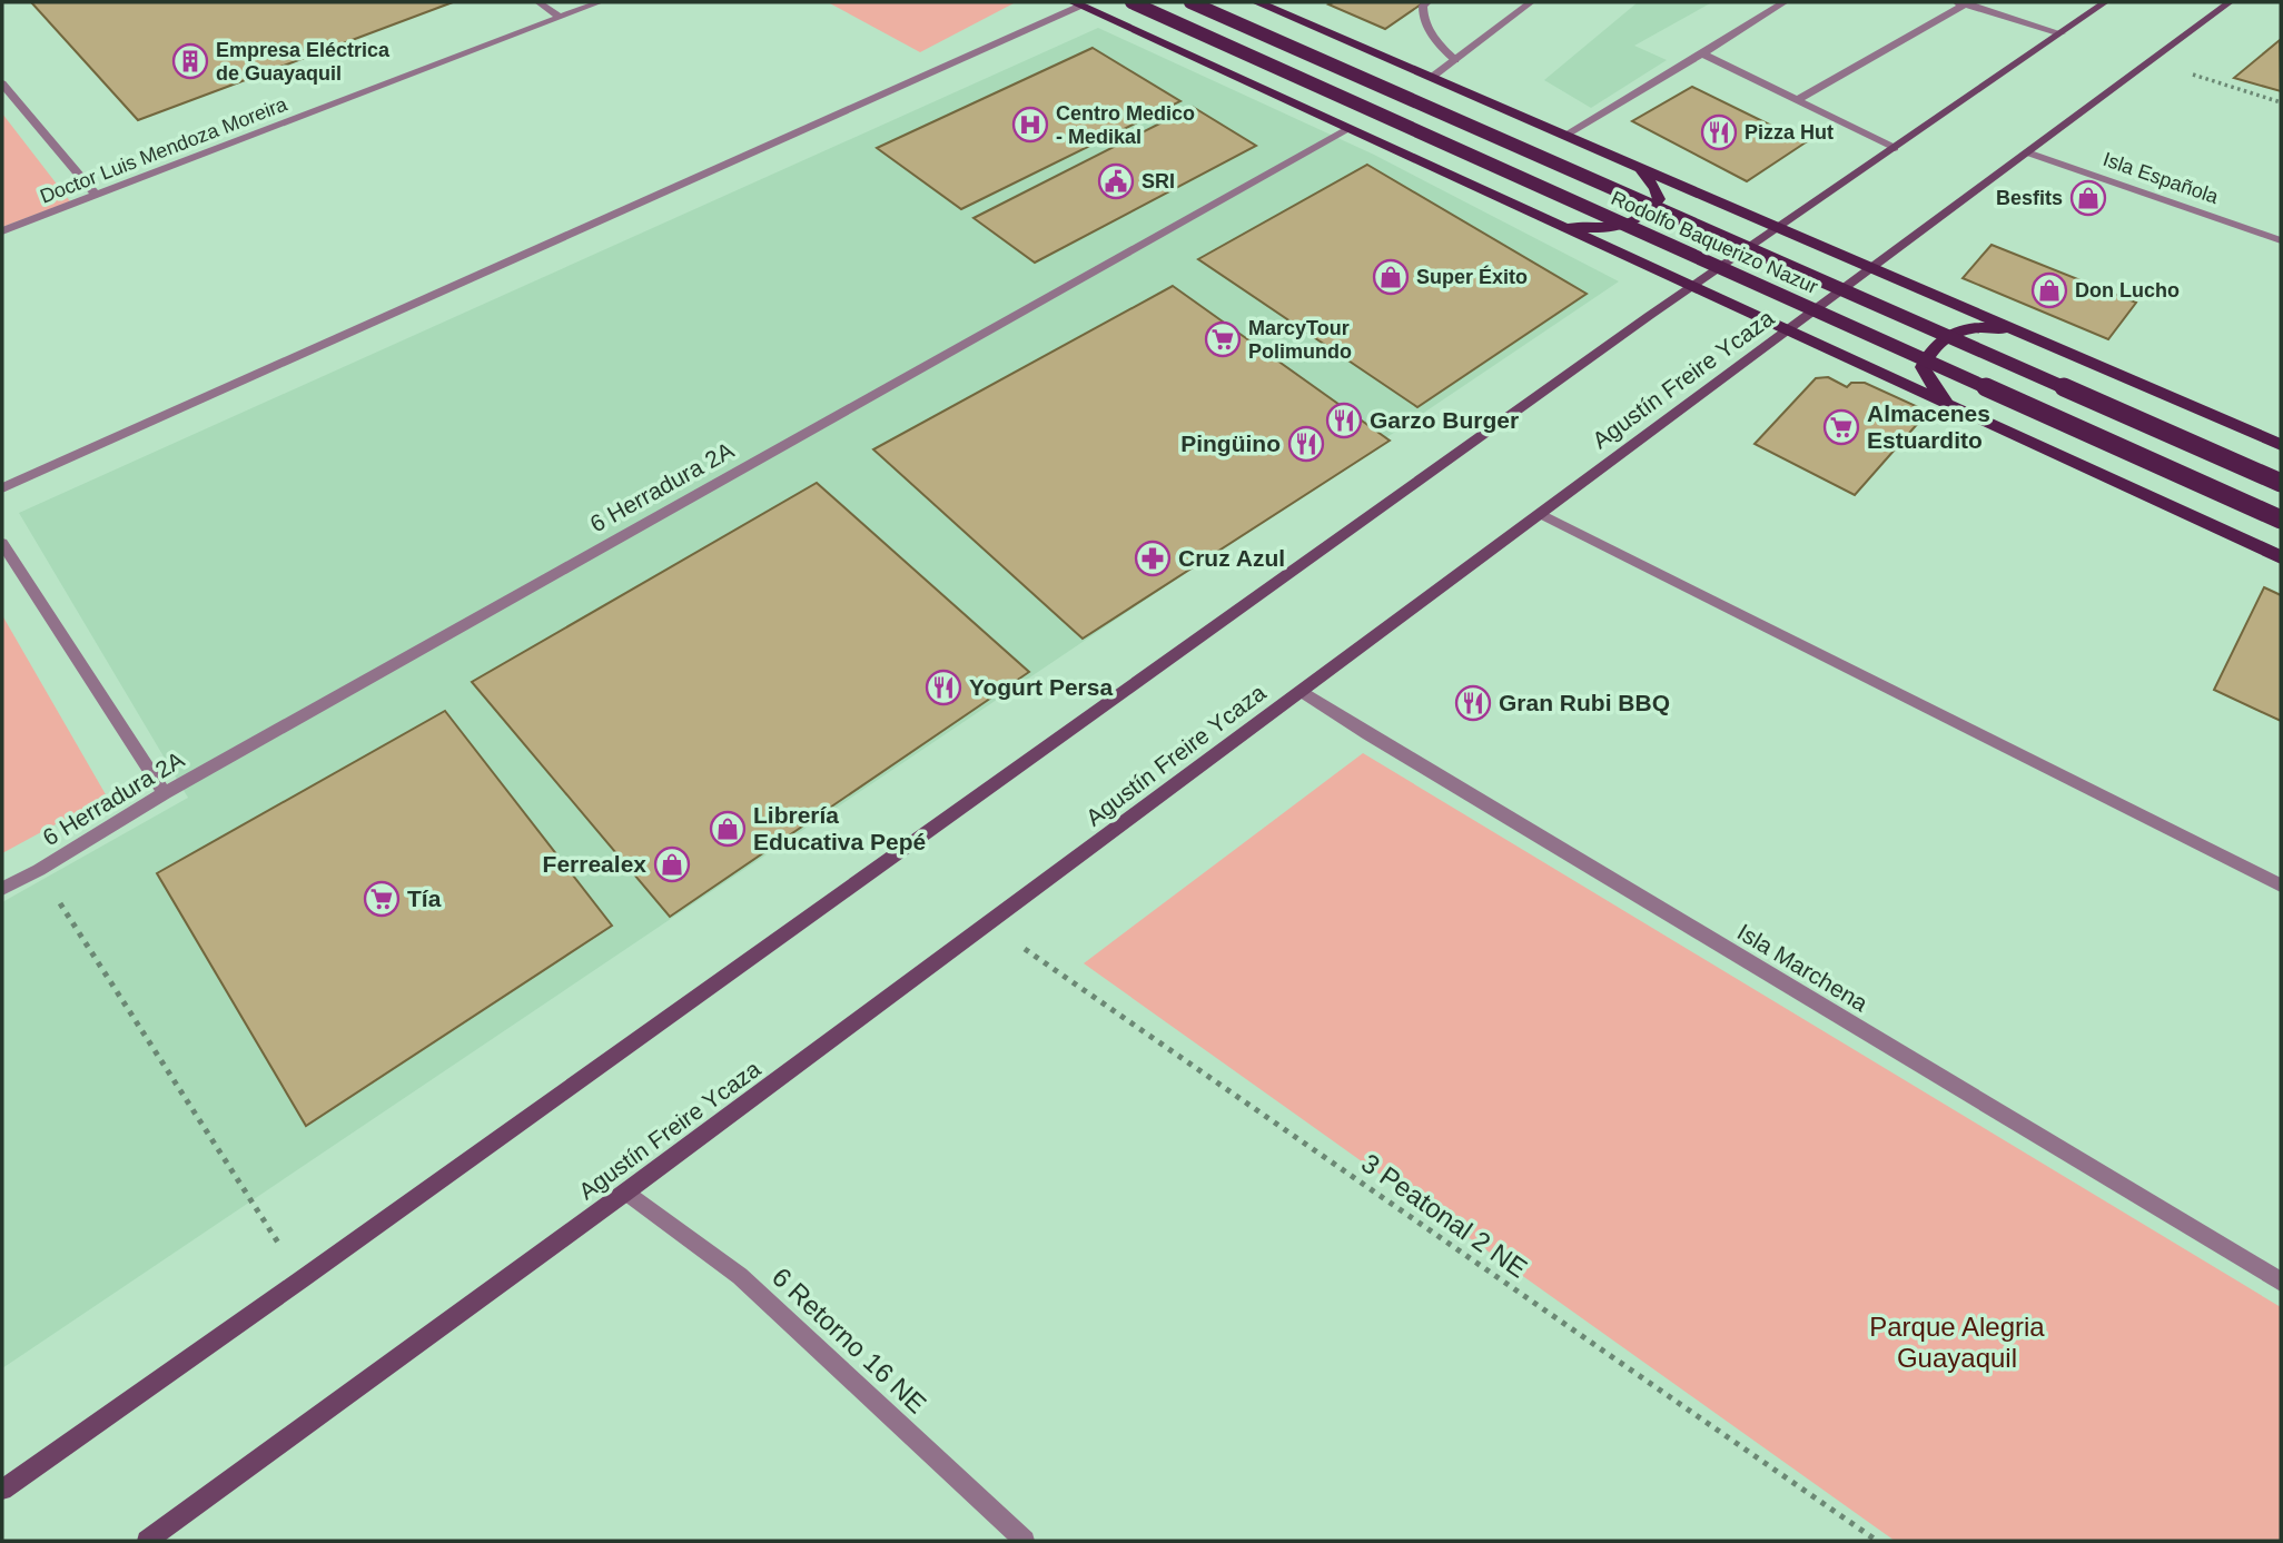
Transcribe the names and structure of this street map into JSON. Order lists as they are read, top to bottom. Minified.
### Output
{"streets":{"main road":["Rodolfo Baquerizo Nazur","Agustín Freire Ycaza"],"street":["Doctor Luis Mendoza Moreira","Isla Española","6 Herradura 2A","Isla Marchena","6 Retorno 16 NE"],"path":["3 Peatonal 2 NE"]},"crossings":[["Isla Española","Agustín Freire Ycaza"],["Agustín Freire Ycaza","Isla Marchena"],["Agustín Freire Ycaza","3 Peatonal 2 NE"],["Agustín Freire Ycaza","6 Retorno 16 NE"]],"parks":["Parque Alegria Guayaquil"],"places":{"building":["Empresa Eléctrica de Guayaquil"],"hospital":["Centro Medico - Medikal"],"restaurant":["Pizza Hut","Garzo Burger","Pingüino","Yogurt Persa","Gran Rubi BBQ"],"public building":["SRI"],"shop":["Besfits","Super Éxito","Don Lucho","Librería Educativa Pepé","Ferrealex"],"supermarket":["MarcyTour Polimundo","Almacenes Estuardito","Tía"],"pharmacy":["Cruz Azul"]}}
